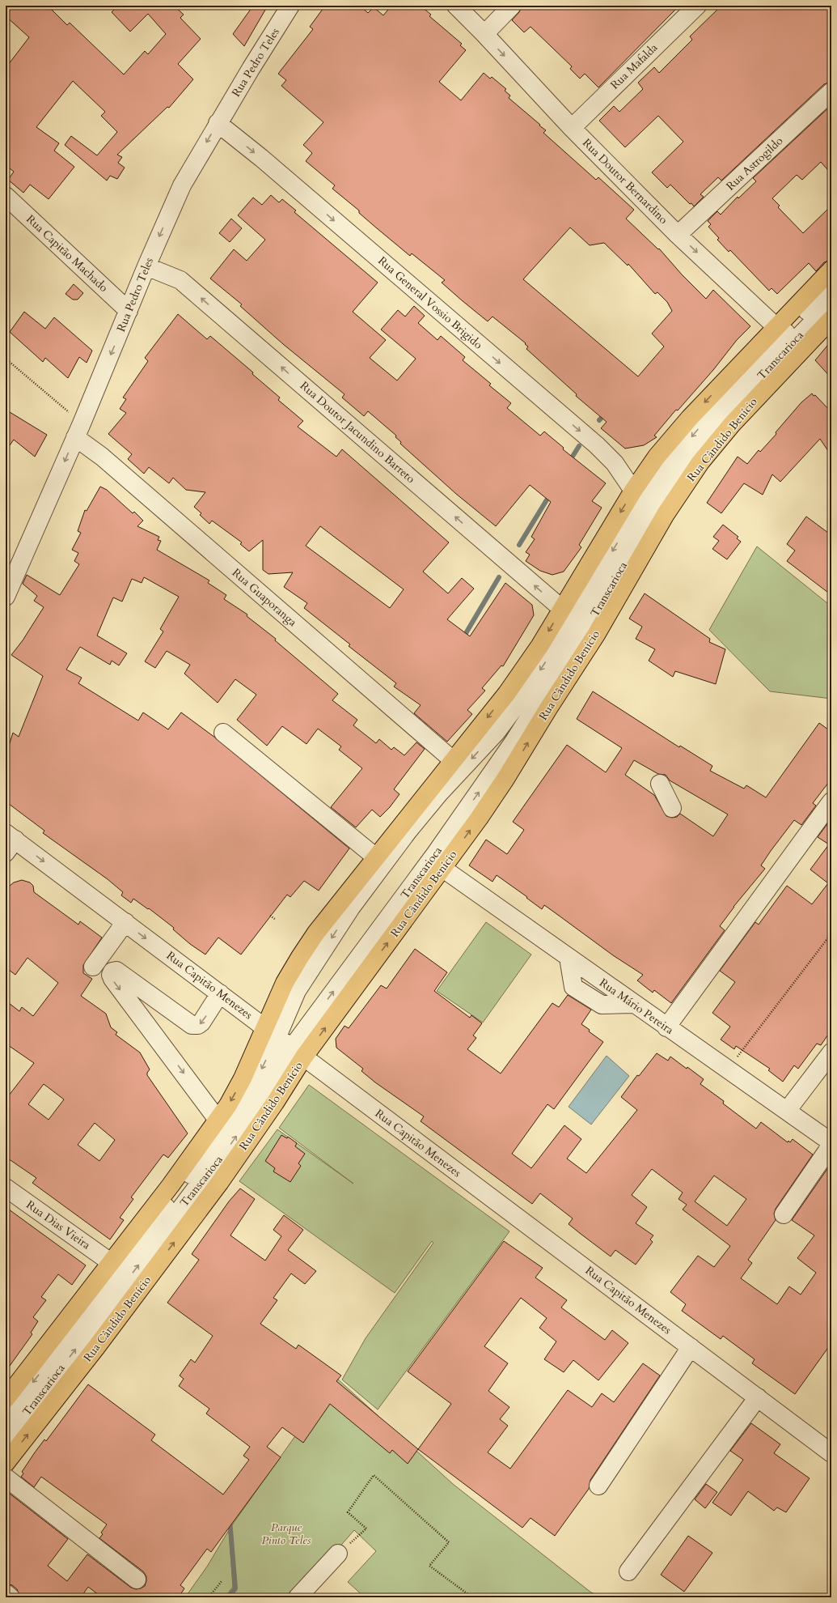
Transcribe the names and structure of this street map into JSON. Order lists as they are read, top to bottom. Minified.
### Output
{"streets":{"main road":["Rua Cândido Benício"],"street":["Rua Pedro Teles","Rua Mafalda","Rua Astrogildo","Rua Doutor Bernardino","Rua Capitão Machado","Rua General Vossio Brigido","Transcarioca","Rua Doutor Jacundino Barreto","Rua Guaporanga","Rua Capitão Menezes","Rua Mário Pereira","Rua Dias Vieira"]},"crossings":[["Rua Pedro Teles","Rua Capitão Machado"],["Rua Pedro Teles","Rua General Vossio Brigido"],["Rua Pedro Teles","Rua Doutor Jacundino Barreto"],["Rua Pedro Teles","Rua Guaporanga"],["Rua Mafalda","Rua Doutor Bernardino"],["Rua Astrogildo","Rua Doutor Bernardino"],["Rua Doutor Bernardino","Transcarioca"],["Rua Doutor Bernardino","Rua Cândido Benício"],["Rua General Vossio Brigido","Rua Cândido Benício"],["Transcarioca","Rua Cândido Benício"],["Transcarioca","Rua Capitão Menezes"],["Rua Doutor Jacundino Barreto","Rua Cândido Benício"],["Rua Cândido Benício","Rua Guaporanga"],["Rua Cândido Benício","Rua Capitão Menezes"],["Rua Cândido Benício","Rua Mário Pereira"],["Rua Cândido Benício","Rua Dias Vieira"]],"one_way":["Rua Pedro Teles","Rua Doutor Bernardino","Rua General Vossio Brigido","Rua Doutor Jacundino Barreto"],"parks":["Parque Pinto Teles"]}
